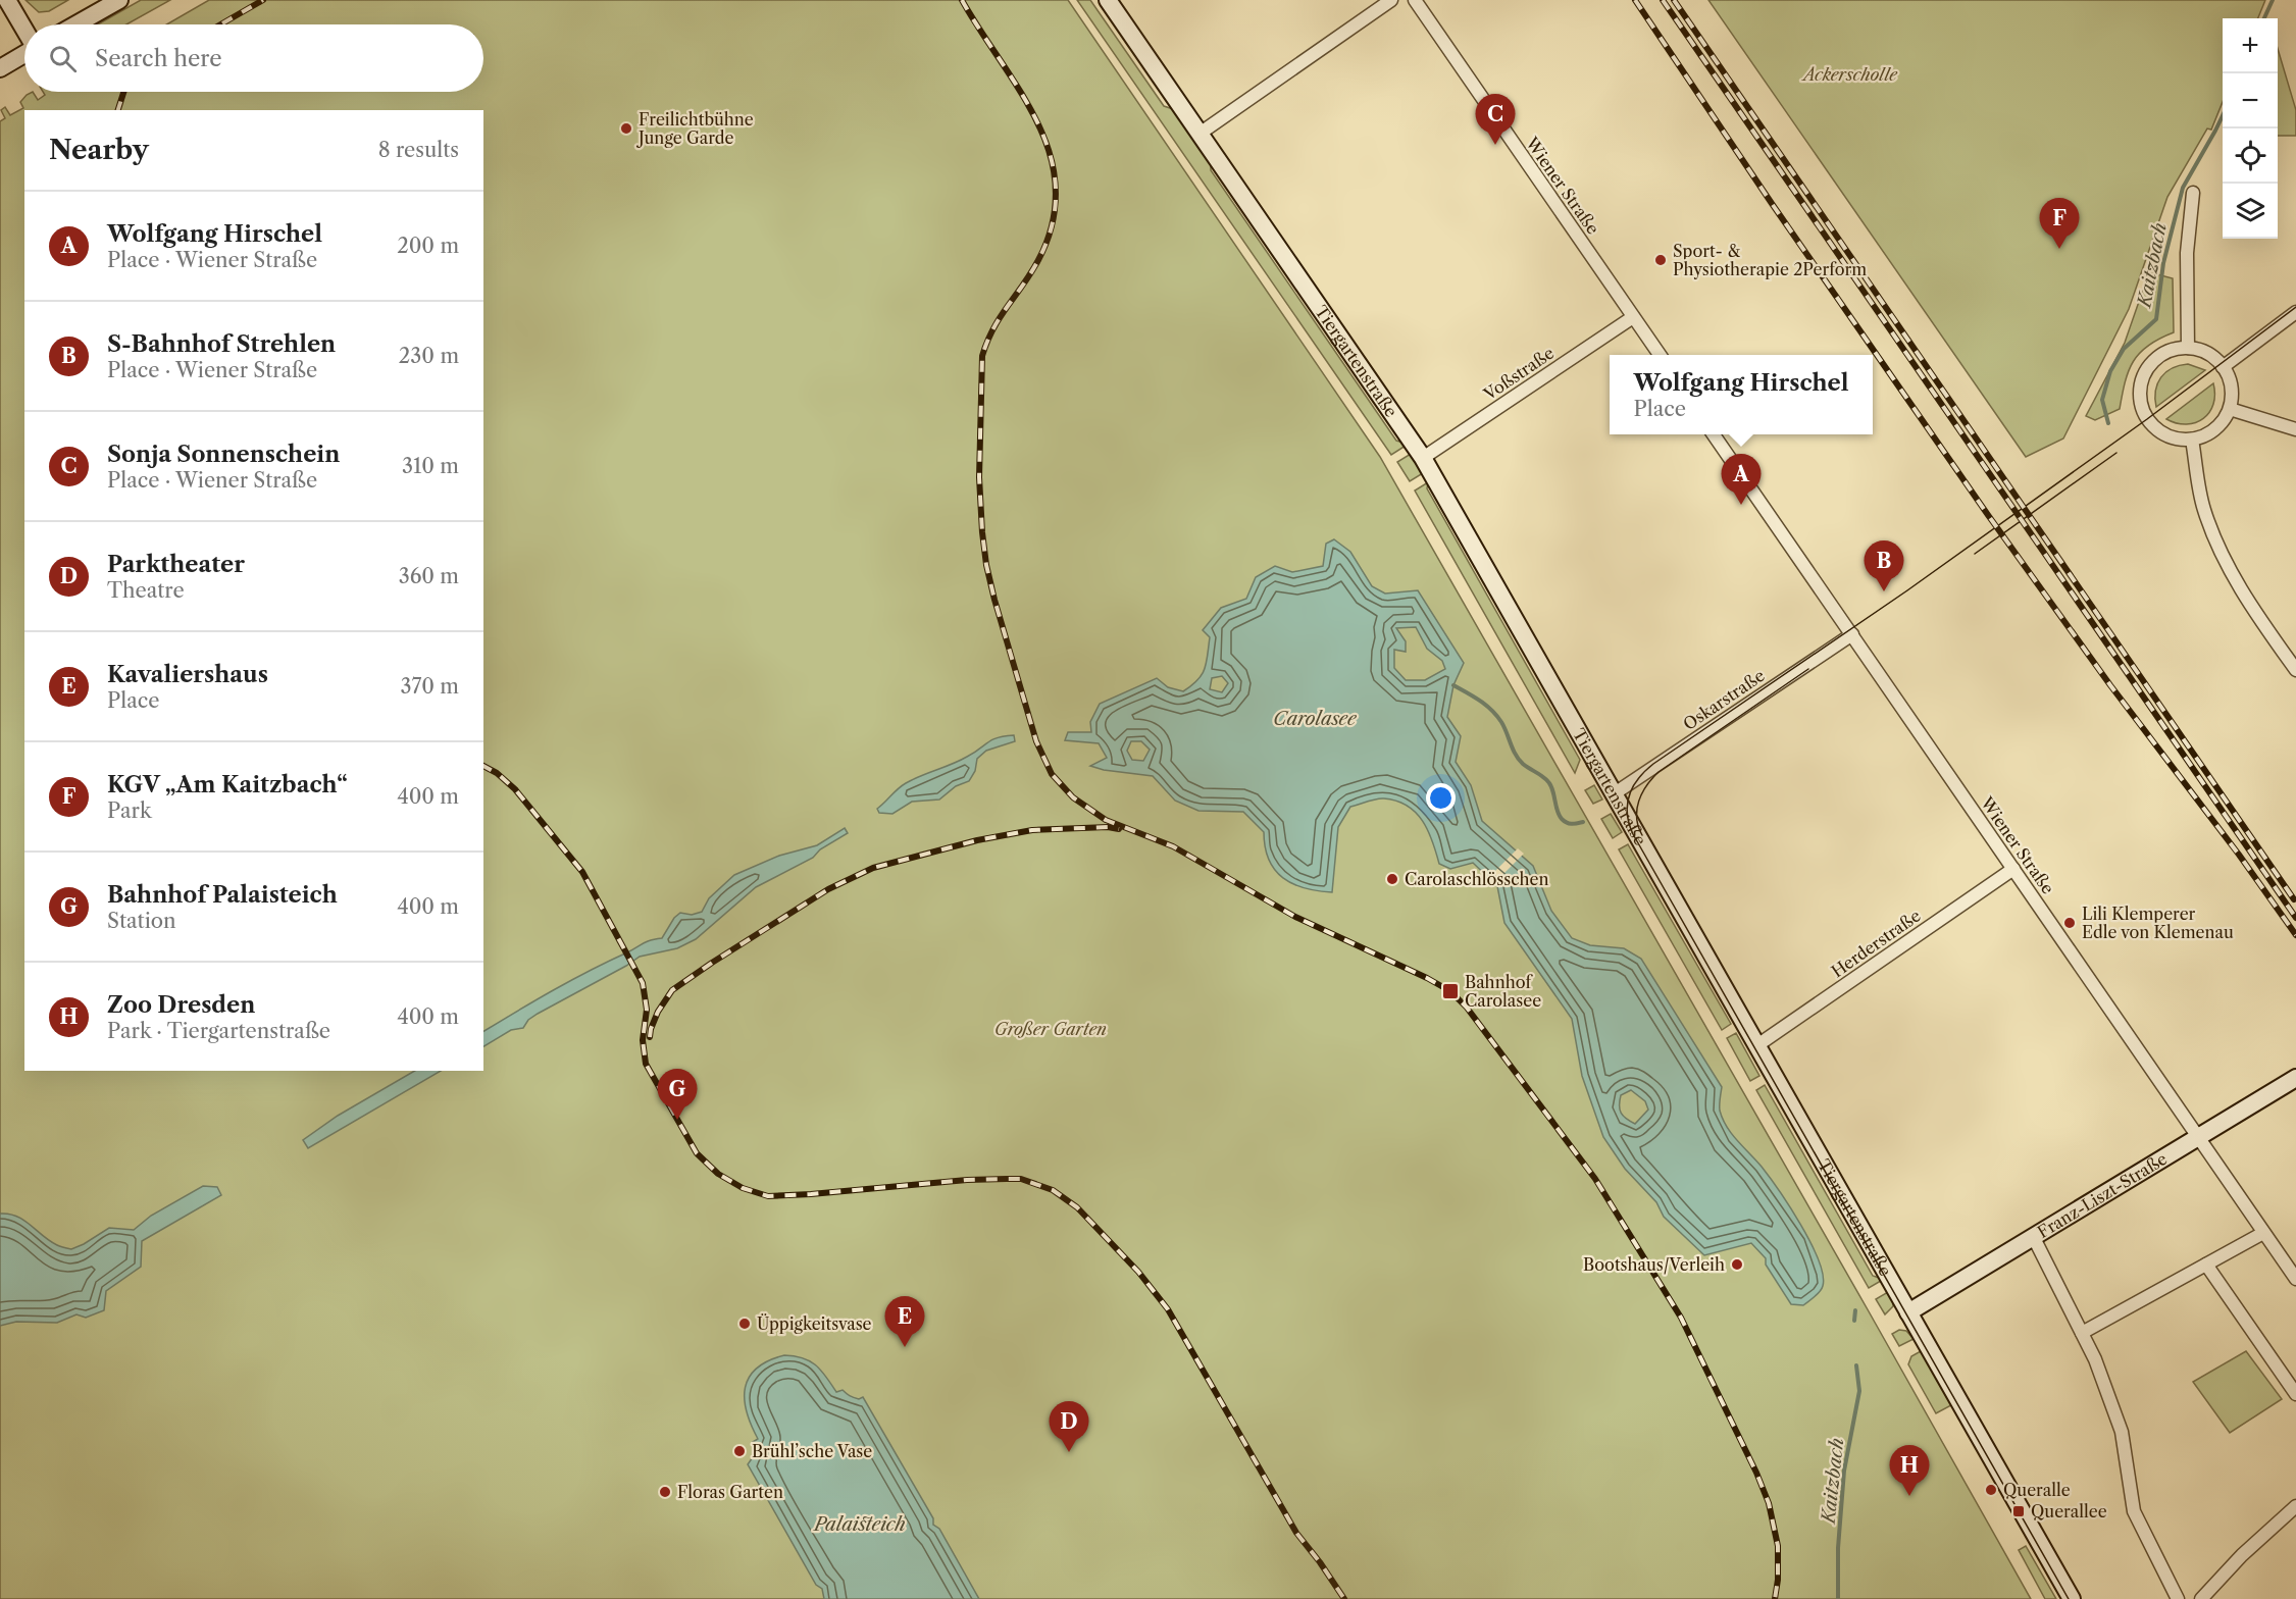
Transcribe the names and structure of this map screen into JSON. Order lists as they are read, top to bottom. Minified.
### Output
{"streets":{"main road":["Tiergartenstraße","Franz-Liszt-Straße"],"street":["Wiener Straße","Voßstraße","Oskarstraße","Herderstraße"]},"crossings":[["Wiener Straße","Voßstraße"],["Wiener Straße","Oskarstraße"],["Wiener Straße","Herderstraße"],["Wiener Straße","Franz-Liszt-Straße"],["Tiergartenstraße","Voßstraße"],["Tiergartenstraße","Oskarstraße"],["Tiergartenstraße","Herderstraße"],["Tiergartenstraße","Franz-Liszt-Straße"]],"water":["Kaitzbach","Carolasee","Palaisteich"],"parks":["Ackerscholle","Großer Garten"],"places":{"other":["Freilichtbühne Junge Garde","Sport- & Physiotherapie 2Perform","Carolaschlösschen","Lili Klemperer Edle von Klemenau","Bootshaus/Verleih","Üppigkeitsvase","Brühl’sche Vase","Queralle","Floras Garten"],"transit":["Bahnhof Carolasee","Querallee"]},"page":{"map_buttons":["+","−"],"search":"Search here","pins":["C","F","A","B","G","E","D","H"],"heading":["Nearby","8 results"],"list":[{"mark":"A","name":"Wolfgang Hirschel","note":"Place · Wiener Straße","value":"200 m"},{"mark":"B","name":"S-Bahnhof Strehlen","note":"Place · Wiener Straße","value":"230 m"},{"mark":"C","name":"Sonja Sonnenschein","note":"Place · Wiener Straße","value":"310 m"},{"mark":"D","name":"Parktheater","note":"Theatre","value":"360 m"},{"mark":"E","name":"Kavaliershaus","note":"Place","value":"370 m"},{"mark":"F","name":"KGV „Am Kaitzbach“","note":"Park","value":"400 m"},{"mark":"G","name":"Bahnhof Palaisteich","note":"Station","value":"400 m"},{"mark":"H","name":"Zoo Dresden","note":"Park · Tiergartenstraße","value":"400 m"}],"popup":["Wolfgang Hirschel","Place"]}}
